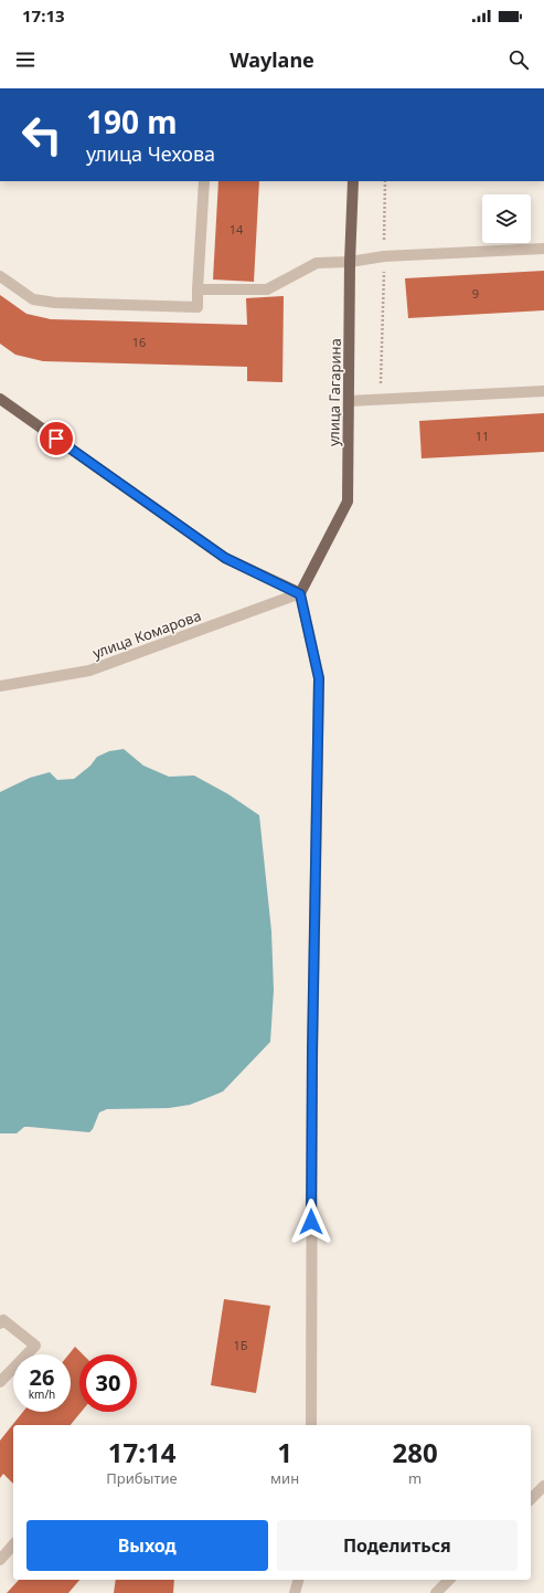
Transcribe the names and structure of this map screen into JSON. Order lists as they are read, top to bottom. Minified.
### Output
{"streets":{"main road":["улица Гагарина"],"street":["улица Комарова"]},"crossings":[["улица Гагарина","улица Комарова"]],"house_numbers":["14","9","16","11","1Б"],"page":{"status":"17:13","header":"Waylane","turn":["190 m","улица Чехова"],"speed":"26 km/h","limit":"30","eta":["17:14","Прибытие","1","мин","280","m"],"buttons":["Выход","Поделиться"]}}
